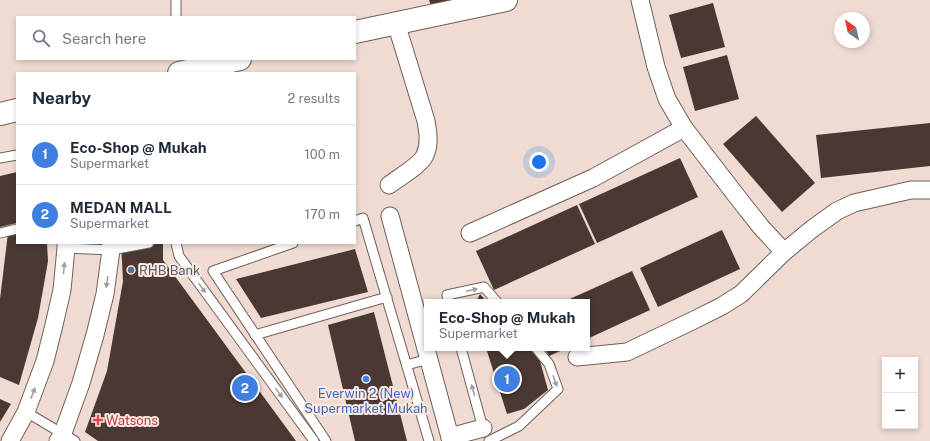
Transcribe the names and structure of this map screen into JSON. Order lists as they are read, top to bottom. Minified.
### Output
{"places":{"other":["RHB Bank","Everwin 2 (New) Supermarket Mukah"],"health":["Watsons"]},"north":"top left","page":{"search":"Search here","heading":["Nearby","2 results"],"list":[{"mark":"1","name":"Eco-Shop @ Mukah","note":"Supermarket","value":"100 m"},{"mark":"2","name":"MEDAN MALL","note":"Supermarket","value":"170 m"}],"popup":["Eco-Shop @ Mukah","Supermarket"],"map_buttons":["+","−"],"pins":["1","2"]}}
